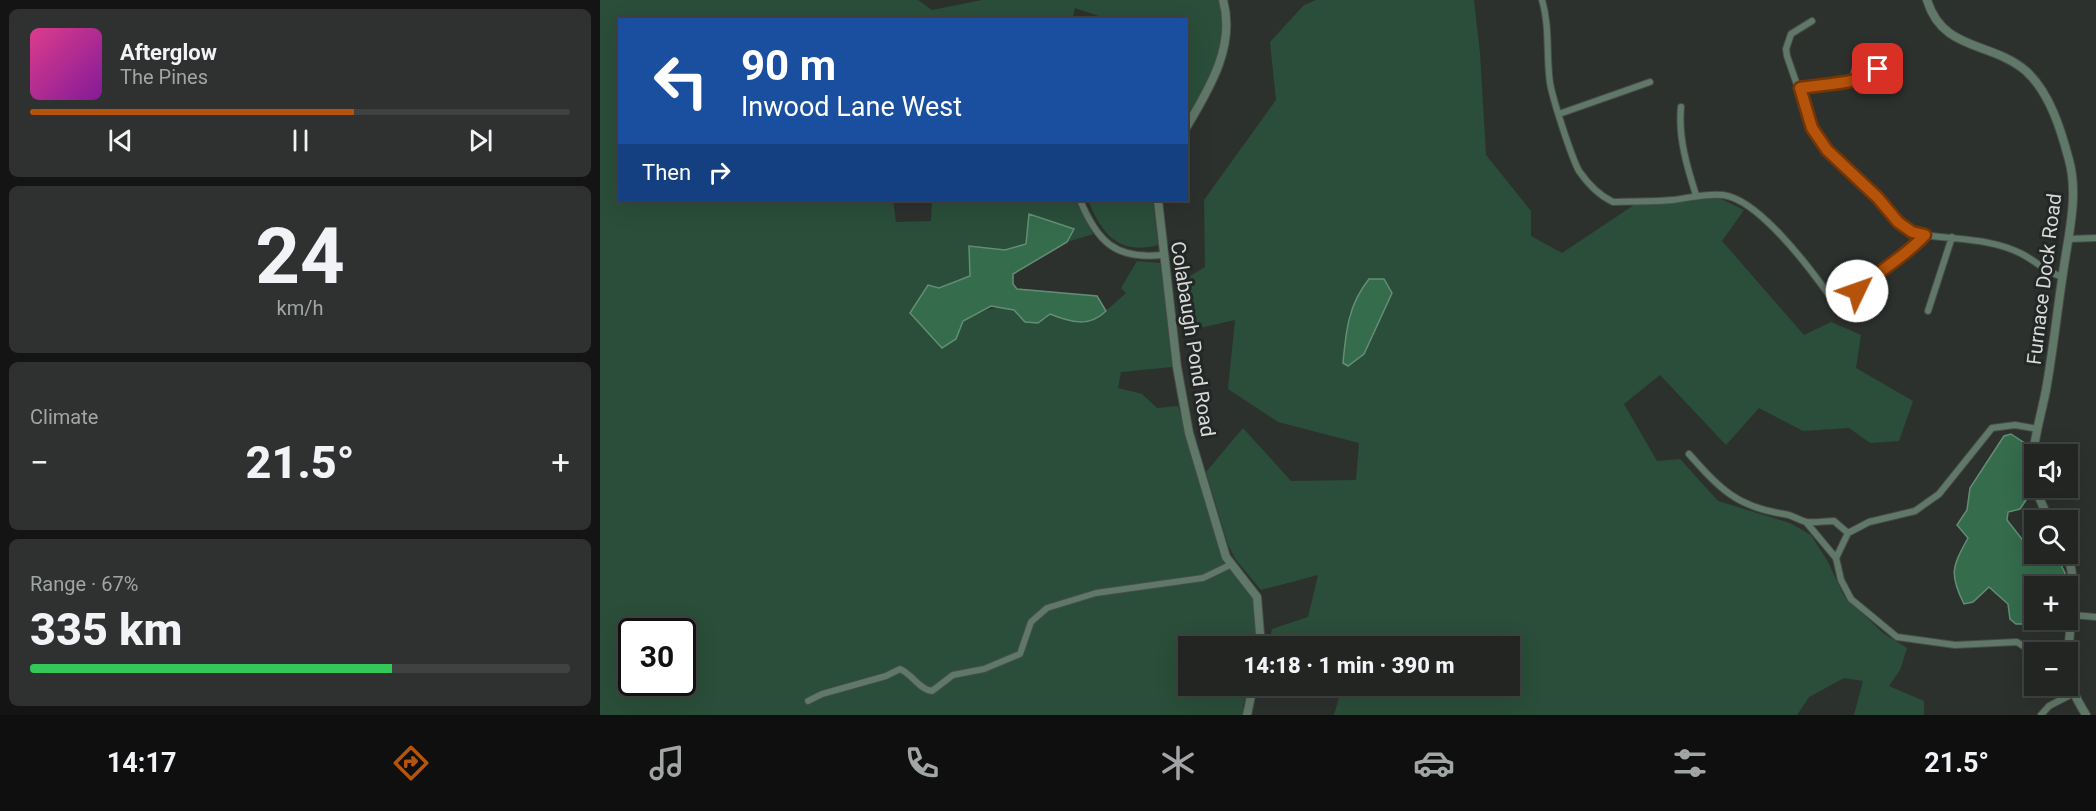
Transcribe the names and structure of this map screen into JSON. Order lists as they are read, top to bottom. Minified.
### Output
{"streets":{"street":["Furnace Dock Road","Colabaugh Pond Road"]},"page":{"turn":["90 m","Inwood Lane West"],"song":["Afterglow","The Pines"],"then":"Then","tile":[["24","km/h"],"Climate",["Range · 67%","335 km"]],"heat":["−","21.5°","+"],"map_buttons":["+","−"],"limit":"30","trip":"14:18 · 1 min · 390 m","tabs":["14:17","21.5°"]}}
